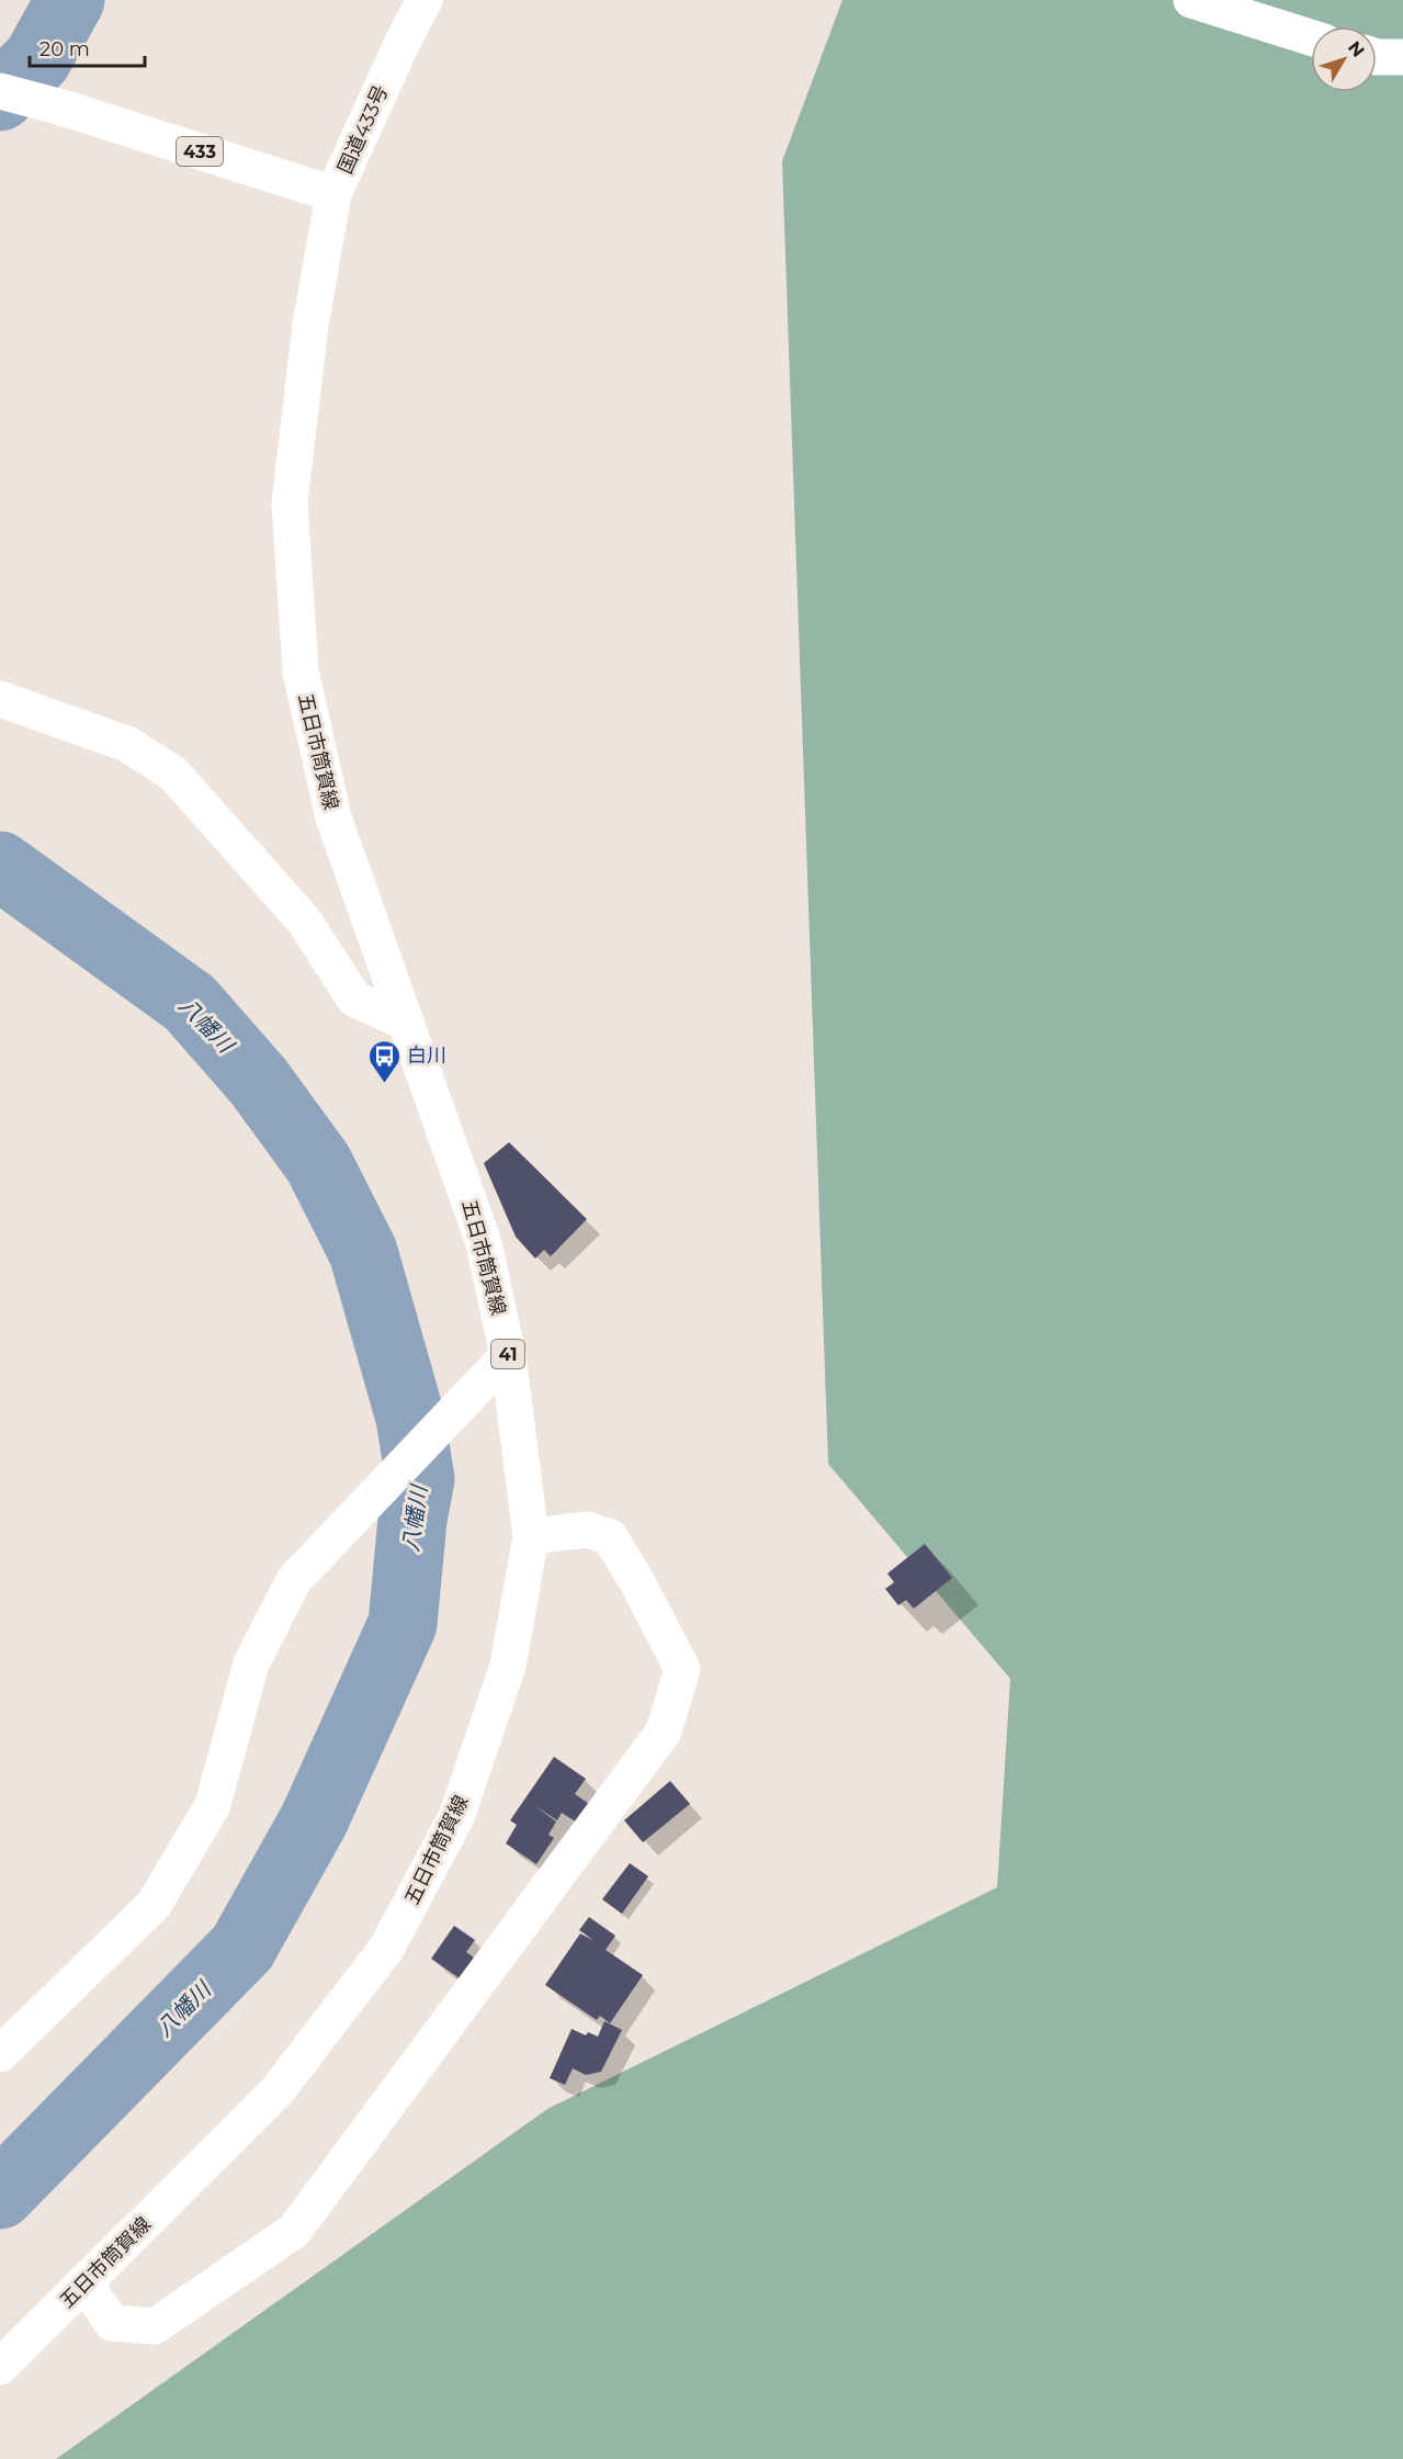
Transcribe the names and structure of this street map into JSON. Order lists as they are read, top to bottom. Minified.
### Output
{"streets":{"main road":["国道433号","433","五日市筒賀線","41"]},"crossings":[["国道433号","五日市筒賀線"]],"water":["八幡川"],"places":{"bus stop":["白川"]},"scale_bar":"20 m","north":"top right"}
